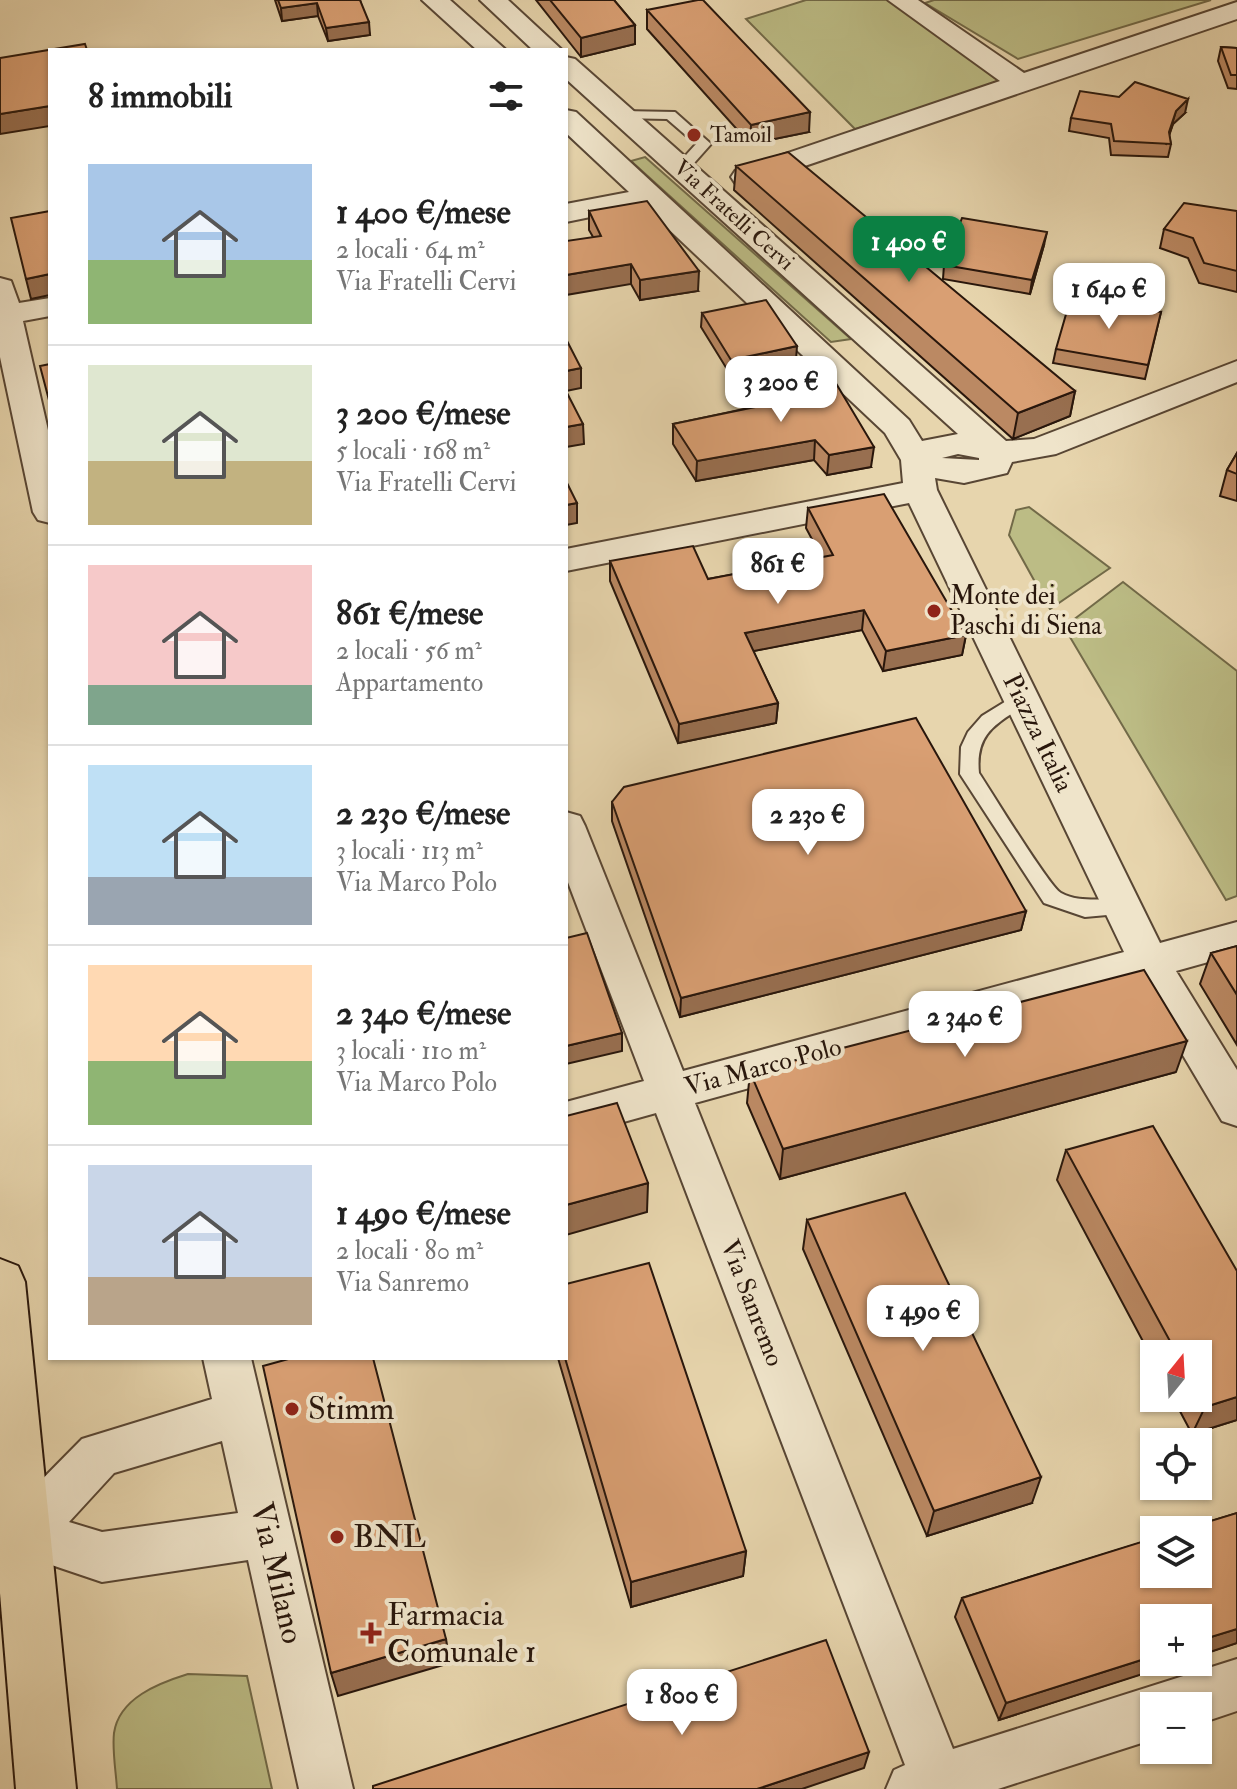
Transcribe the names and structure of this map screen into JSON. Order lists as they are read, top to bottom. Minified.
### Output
{"streets":{"street":["Via Fratelli Cervi","Piazza Italia","Via Marco Polo","Via Sanremo","Via Milano"]},"crossings":[["Via Fratelli Cervi","Piazza Italia"],["Piazza Italia","Via Marco Polo"],["Via Marco Polo","Via Sanremo"]],"places":{"other":["Tamoil","Monte dei Paschi di Siena","Stimm","BNL"],"health":["Farmacia Comunale 1"]},"north":"top","page":{"heading":"8 immobili","list":[{"name":"1 400 €/mese","note":"2 locali · 64 m² · Via Fratelli Cervi"},{"name":"3 200 €/mese","note":"5 locali · 168 m² · Via Fratelli Cervi"},{"name":"861 €/mese","note":"2 locali · 56 m² · Appartamento"},{"name":"2 230 €/mese","note":"3 locali · 113 m² · Via Marco Polo"},{"name":"2 340 €/mese","note":"3 locali · 110 m² · Via Marco Polo"},{"name":"1 490 €/mese","note":"2 locali · 80 m² · Via Sanremo"}],"price":["1 400 €","1 640 €","3 200 €","861 €","2 230 €","2 340 €","1 490 €","1 800 €"],"map_buttons":["+","−"]}}
